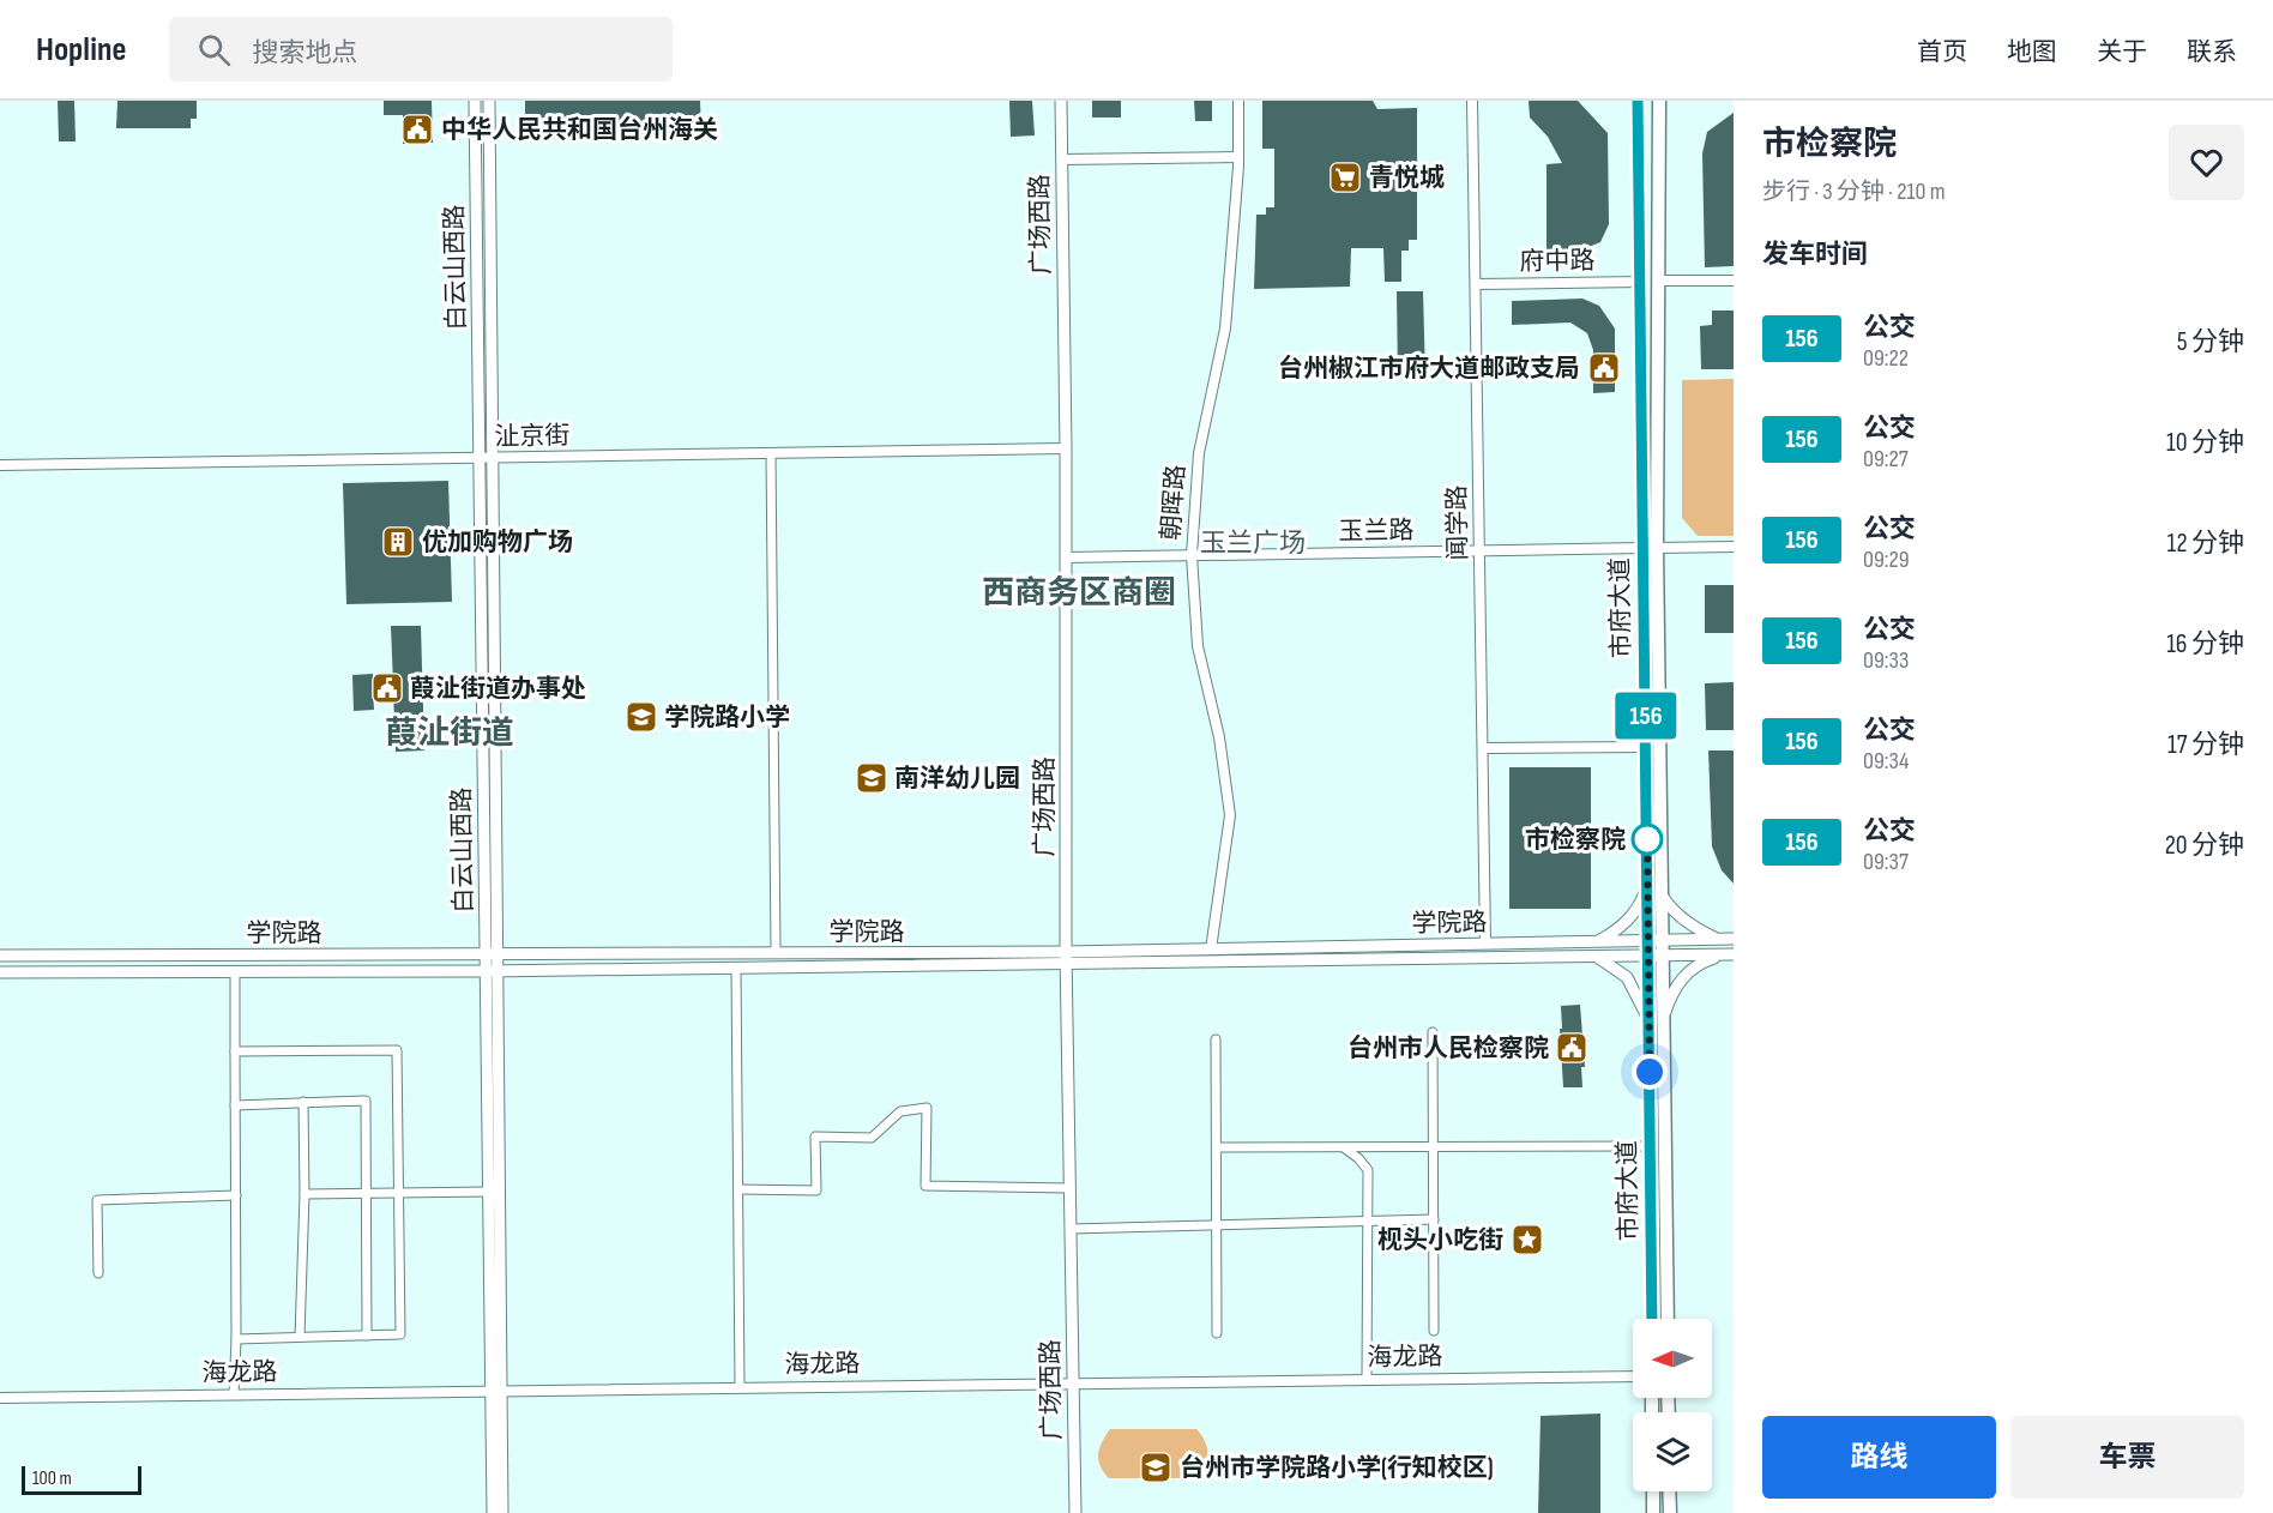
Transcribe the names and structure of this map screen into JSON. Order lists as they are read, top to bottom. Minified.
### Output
{"streets":{"main road":["广场西路","白云山西路","市府大道","学院路"],"street":["府中路","沚京街","朝晖路","闻学路","玉兰路","海龙路"]},"crossings":[["广场西路","沚京街"],["广场西路","玉兰路"],["广场西路","学院路"],["广场西路","海龙路"],["府中路","闻学路"],["府中路","市府大道"],["白云山西路","沚京街"],["白云山西路","学院路"],["白云山西路","海龙路"],["朝晖路","玉兰路"],["朝晖路","学院路"],["闻学路","玉兰路"],["闻学路","学院路"],["玉兰路","市府大道"],["市府大道","学院路"]],"districts":["玉兰广场","西商务区商圈","葭沚街道"],"places":{"public building":["中华人民共和国台州海关","台州椒江市府大道邮政支局","葭沚街道办事处","台州市人民检察院"],"supermarket":["青悦城"],"building":["优加购物广场"],"school or university":["学院路小学","南洋幼儿园","台州市学院路小学(行知校区)"],"other":["市检察院"],"place":["枧头小吃街"]},"lines":["bus line 156"],"scale_bar":"100 m","north":"left","page":{"header":"Hopline","search":"搜索地点","nav":["首页","地图","关于","联系"],"on_map":"156","heading":[["市检察院","步行 · 3 分钟 · 210 m"],"发车时间"],"list":[{"mark":"156","name":"公交","note":"09:22","value":"5 分钟"},{"mark":"156","name":"公交","note":"09:27","value":"10 分钟"},{"mark":"156","name":"公交","note":"09:29","value":"12 分钟"},{"mark":"156","name":"公交","note":"09:33","value":"16 分钟"},{"mark":"156","name":"公交","note":"09:34","value":"17 分钟"},{"mark":"156","name":"公交","note":"09:37","value":"20 分钟"}],"buttons":["路线","车票"],"scale":"100 m"}}
